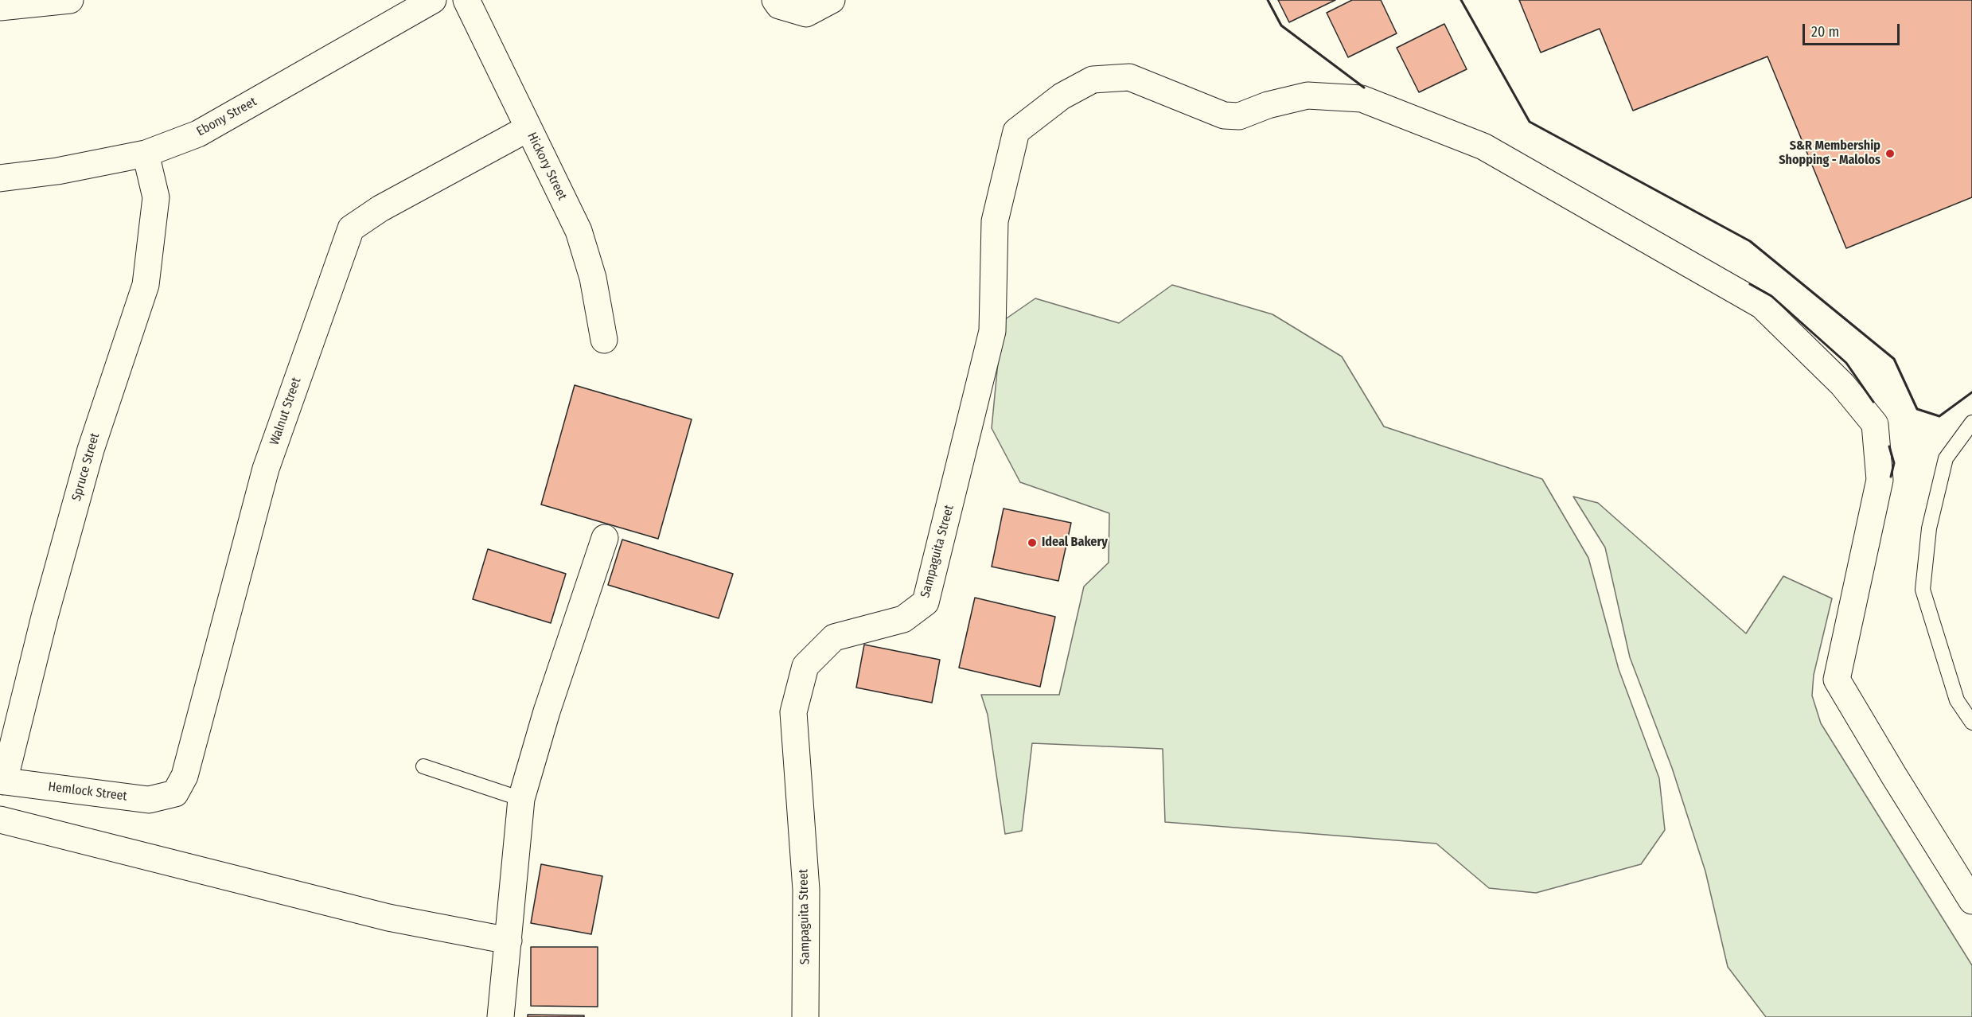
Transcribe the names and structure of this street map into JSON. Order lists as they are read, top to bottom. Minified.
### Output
{"streets":{"street":["Ebony Street","Hickory Street","Walnut Street","Spruce Street","Sampaguita Street","Hemlock Street"]},"crossings":[["Ebony Street","Spruce Street"],["Hickory Street","Walnut Street"],["Walnut Street","Hemlock Street"],["Spruce Street","Hemlock Street"]],"places":["S&R Membership Shopping - Malolos","Ideal Bakery"],"scale_bar":"20 m"}
